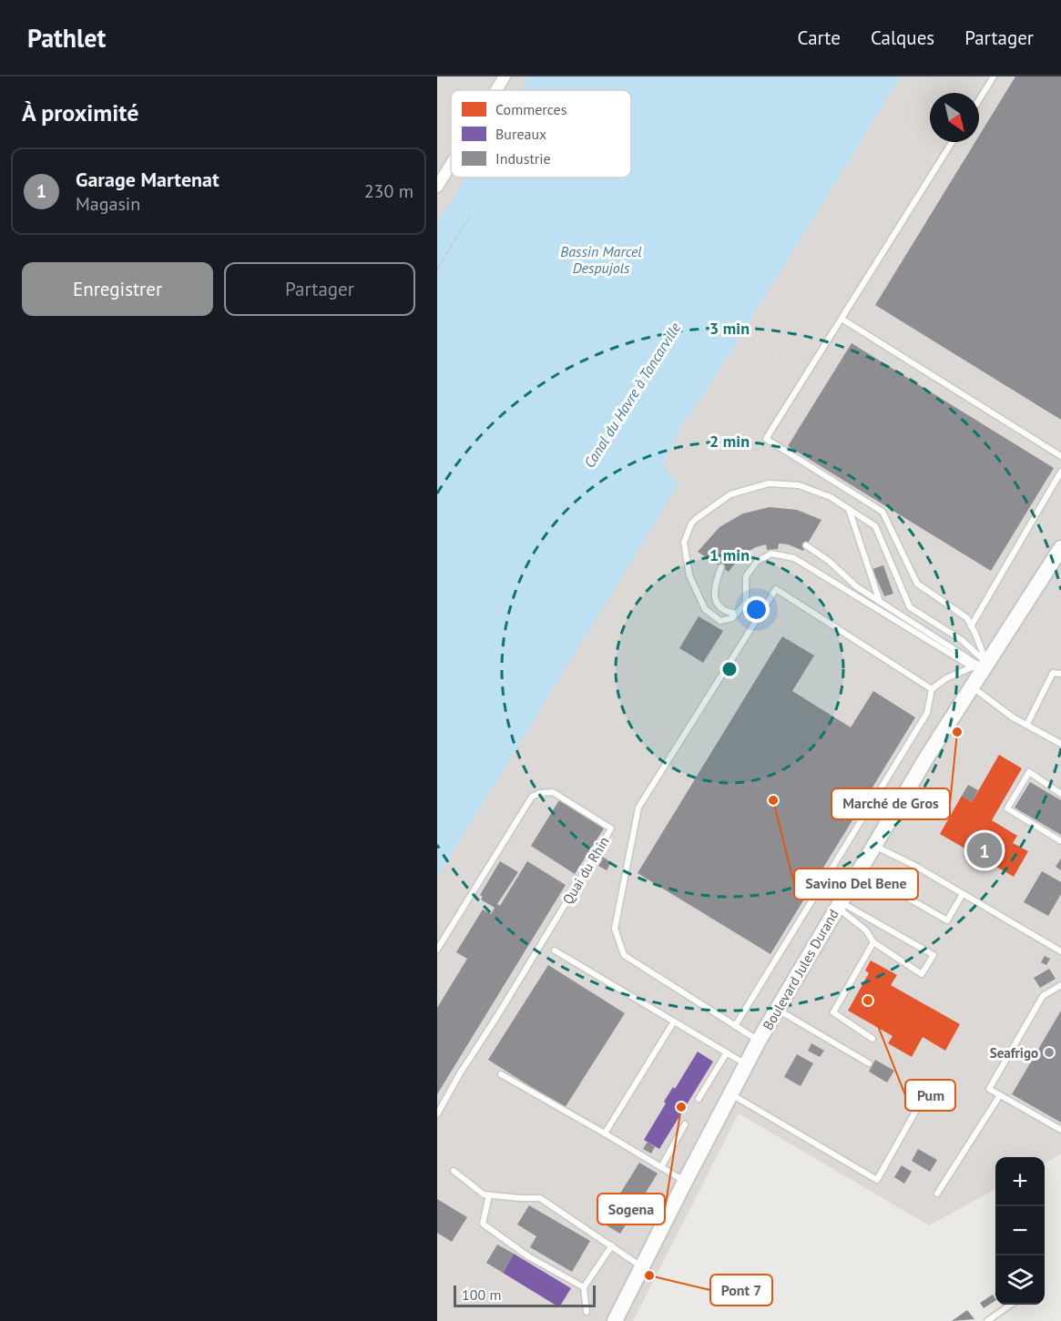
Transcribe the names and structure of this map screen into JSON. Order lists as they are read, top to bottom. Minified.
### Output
{"streets":{"main road":["Boulevard Jules Durand"],"lane":["Quai du Rhin"]},"water":["Bassin Marcel Despujols","Canal du Havre à Tancarville"],"places":["Marché de Gros","Savino Del Bene","Pum","Seafrigo","Sogena","Pont 7"],"legend":["Commerces","Bureaux","Industrie"],"scale_bar":"100 m","north":"bottom right","page":{"header":"Pathlet","nav":["Carte","Calques","Partager"],"heading":"À proximité","list":[{"mark":"1","name":"Garage Martenat","note":"Magasin","value":"230 m"}],"buttons":["Enregistrer","Partager"],"pins":"1","map_buttons":["+","−"],"scale":"100 m"},"rings":["3 min","2 min","1 min"]}
